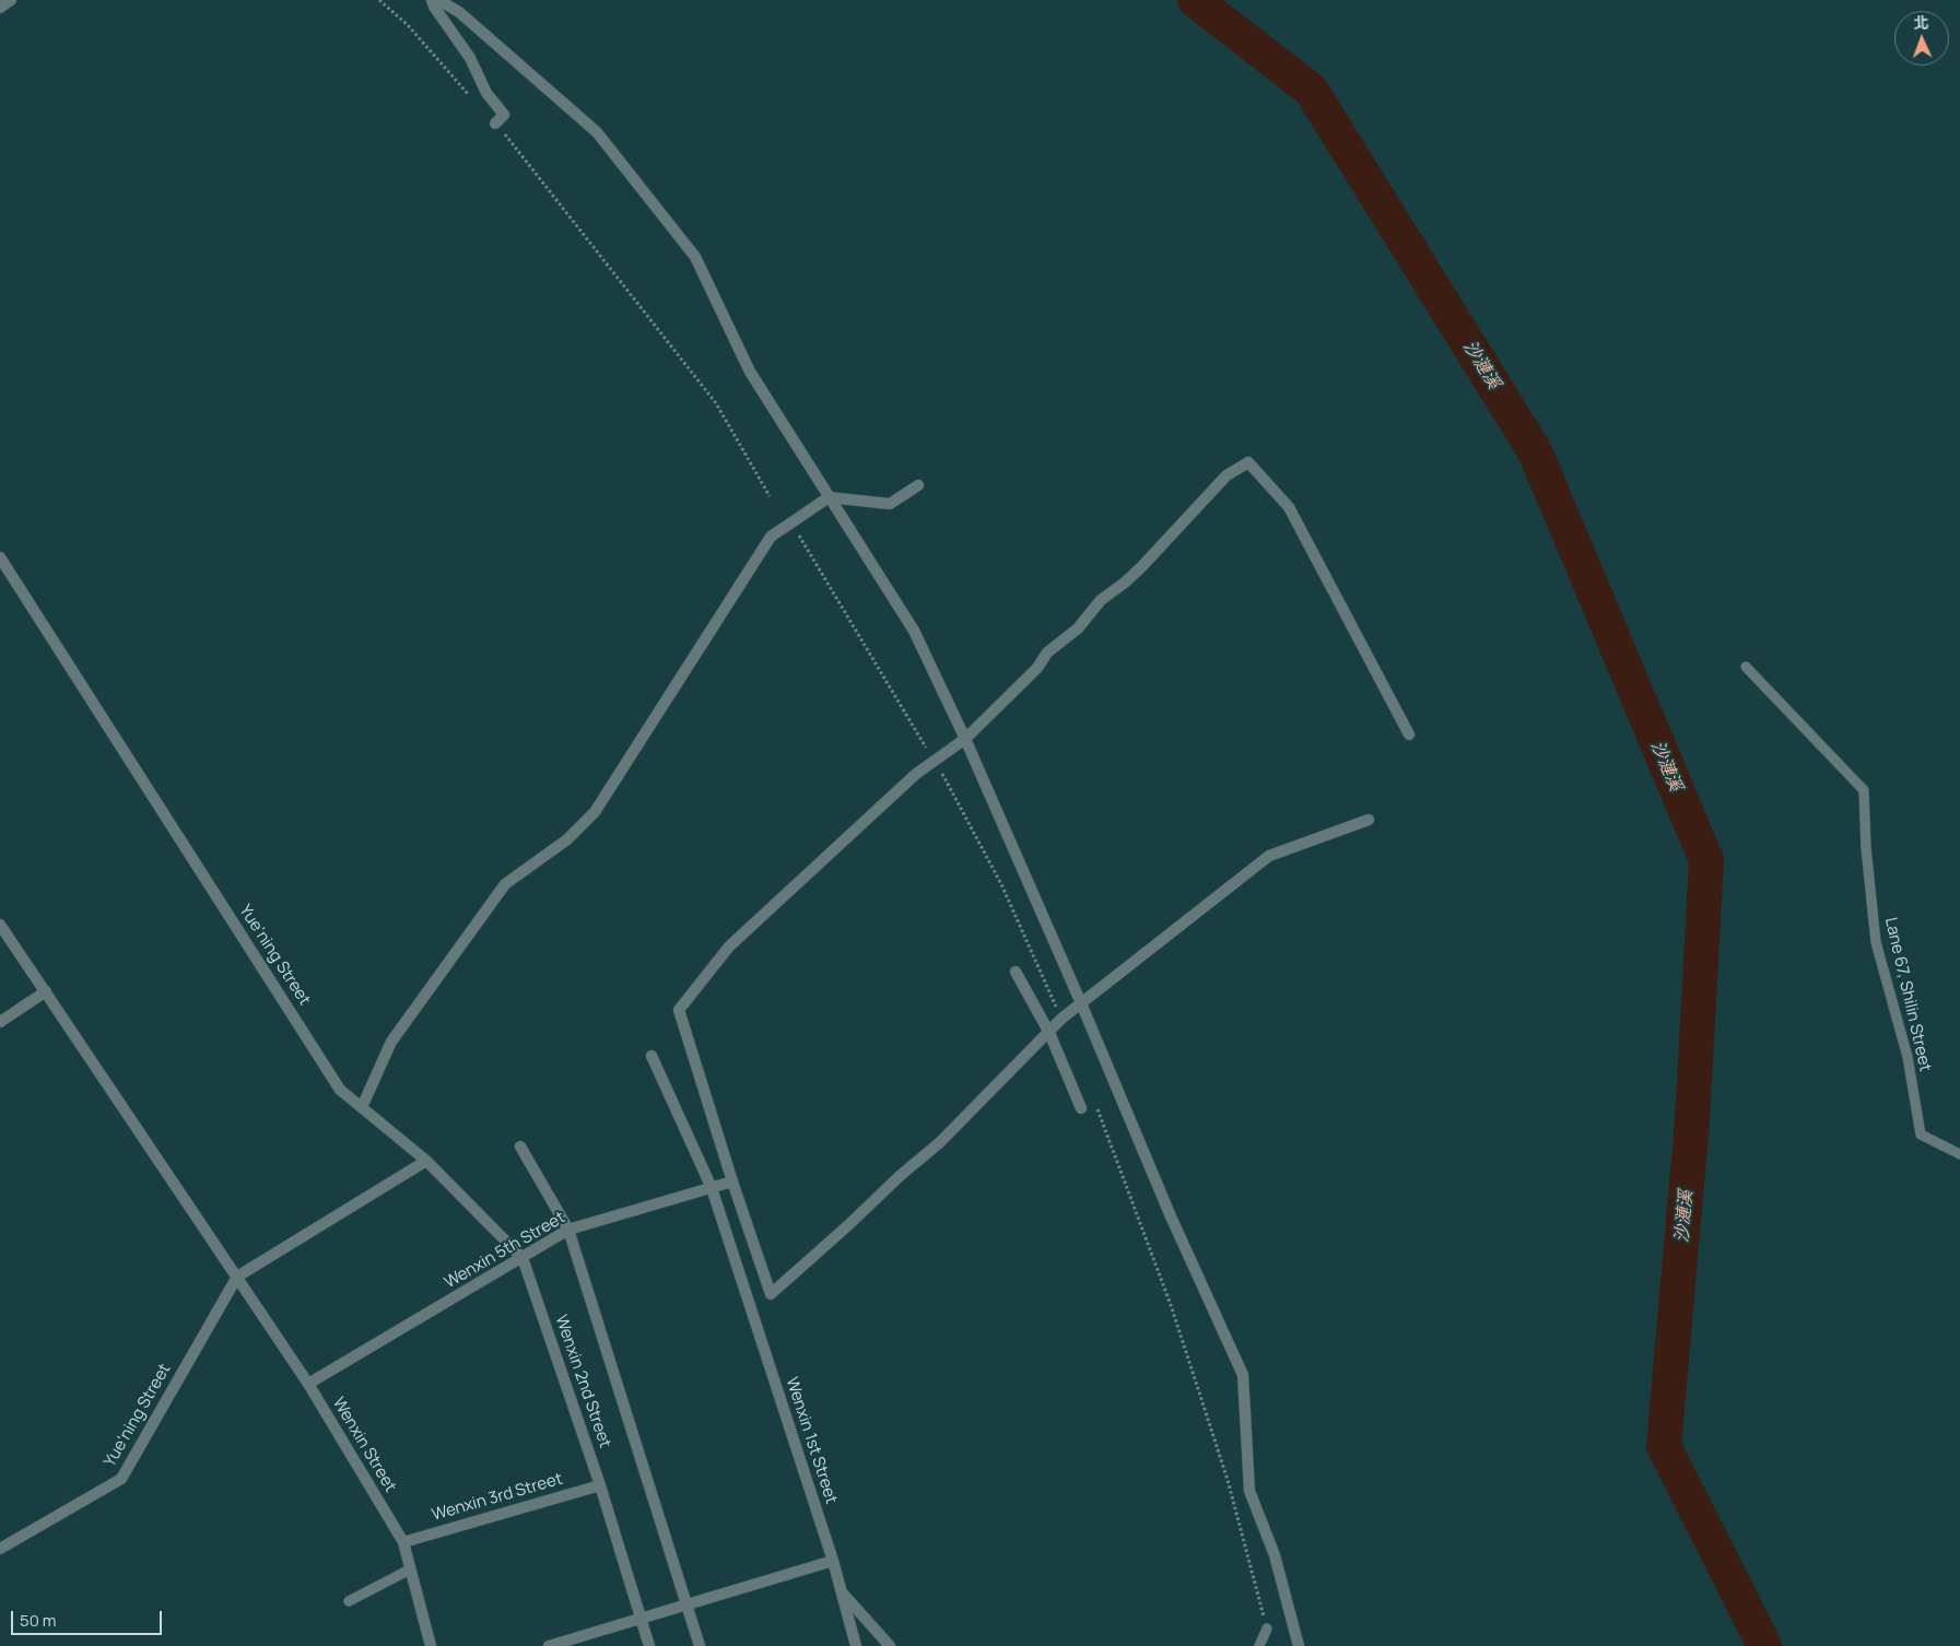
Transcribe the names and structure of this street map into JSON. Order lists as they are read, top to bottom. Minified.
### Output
{"streets":{"street":["Yue'ning Street","Wenxin 5th Street","Wenxin 2nd Street","Wenxin 1st Street","Wenxin Street","Wenxin 3rd Street"],"lane":["Lane 67, Shilin Street"]},"crossings":[["Yue'ning Street","Wenxin 2nd Street"],["Yue'ning Street","Wenxin Street"],["Wenxin 5th Street","Wenxin 2nd Street"],["Wenxin 5th Street","Wenxin 1st Street"],["Wenxin 5th Street","Wenxin Street"],["Wenxin 2nd Street","Wenxin 3rd Street"],["Wenxin Street","Wenxin 3rd Street"]],"water":["沙漣溪"],"scale_bar":"50 m","north":"top"}
